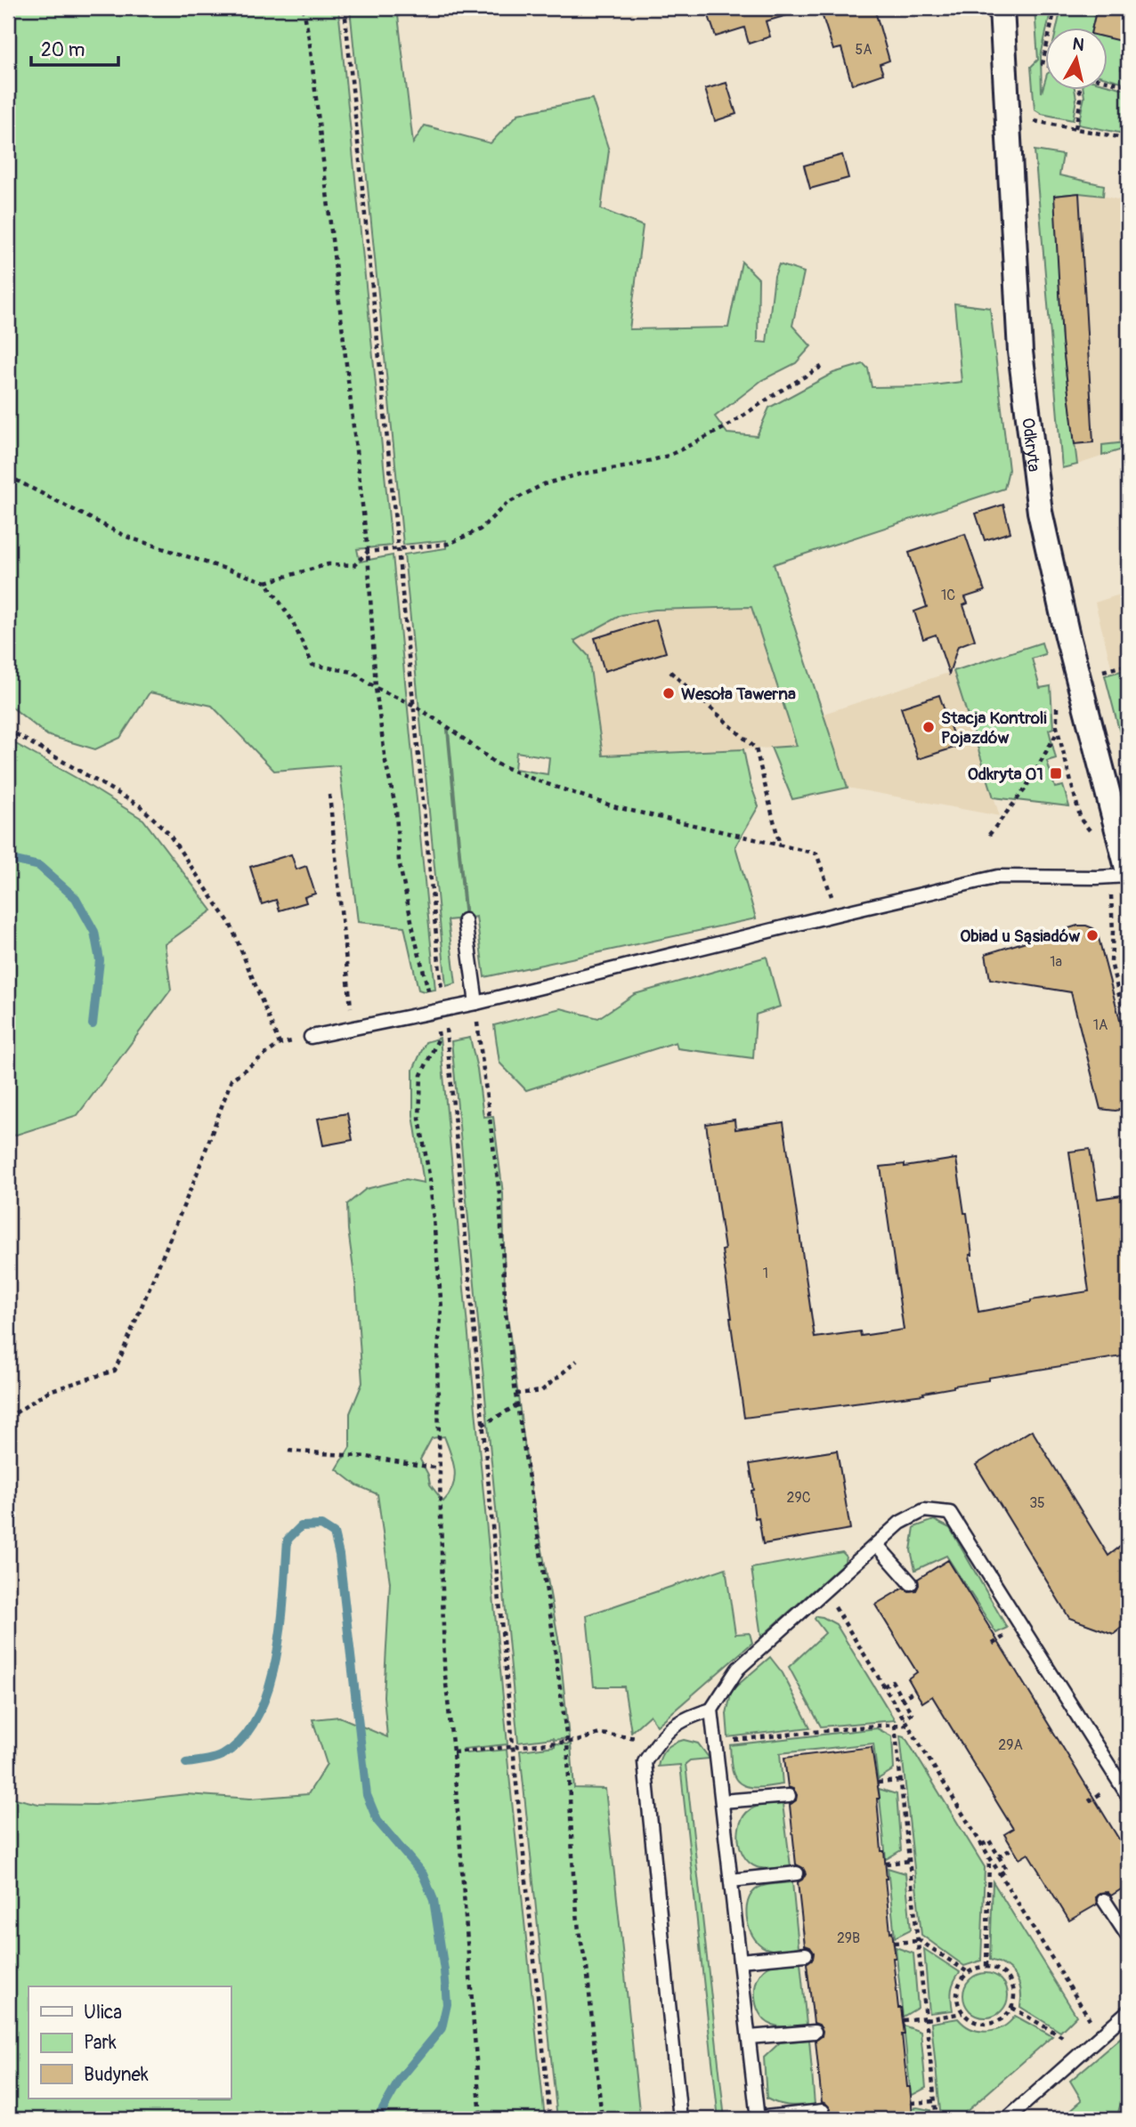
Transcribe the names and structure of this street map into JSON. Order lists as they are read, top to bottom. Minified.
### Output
{"streets":{"street":["Odkryta"]},"places":{"other":["Wesoła Tawerna","Stacja Kontroli Pojazdów","Obiad u Sąsiadów"],"transit":["Odkryta 01"]},"house_numbers":["5A","1C","1a","1A","1","29C","35","29A","29B"],"legend":["Ulica","Park","Budynek"],"scale_bar":"20 m","north":"top"}
